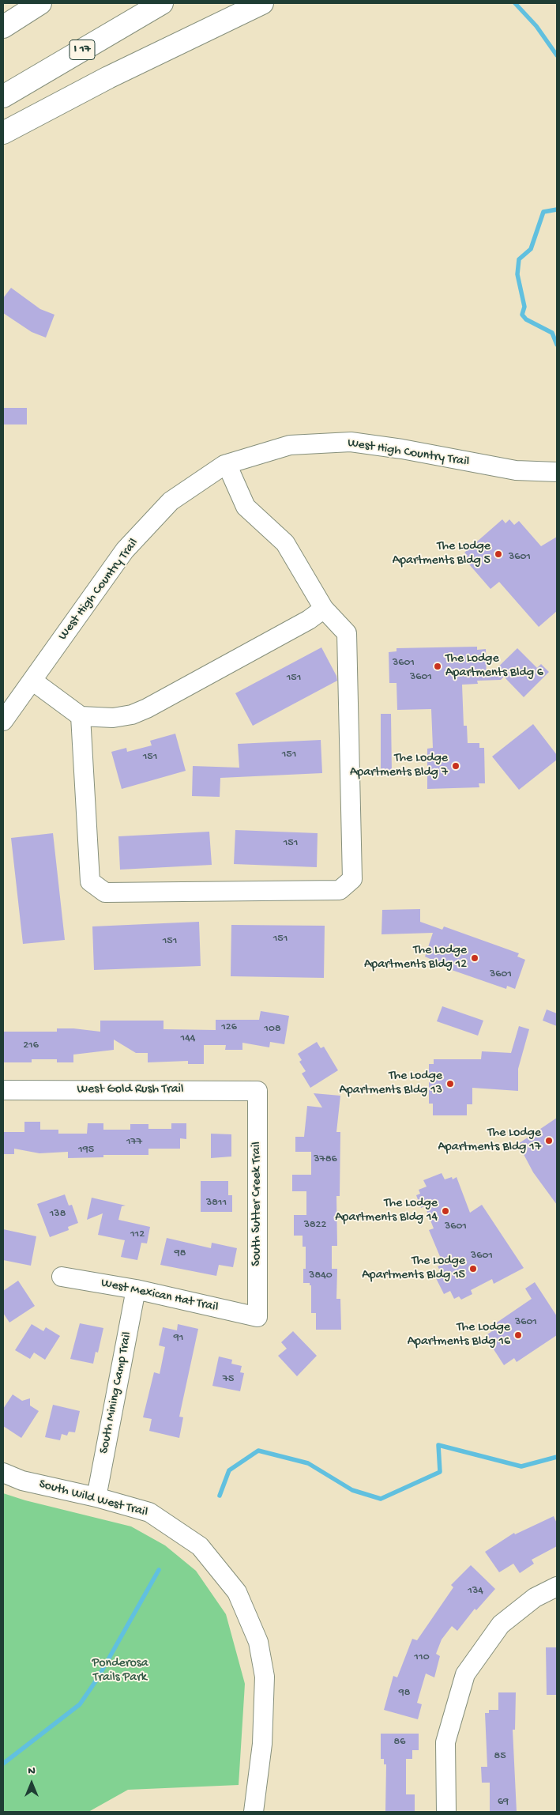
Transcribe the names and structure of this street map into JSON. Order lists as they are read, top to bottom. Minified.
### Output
{"streets":{"highway":["I 17"],"street":["West High Country Trail","West Gold Rush Trail","South Sutter Creek Trail","West Mexican Hat Trail","South Mining Camp Trail","South Wild West Trail"]},"crossings":[["West Gold Rush Trail","South Sutter Creek Trail"],["South Sutter Creek Trail","West Mexican Hat Trail"],["West Mexican Hat Trail","South Mining Camp Trail"],["South Mining Camp Trail","South Wild West Trail"]],"parks":["Ponderosa Trails Park"],"places":["The Lodge Apartments Bldg 5","The Lodge Apartments Bldg 6","The Lodge Apartments Bldg 7","The Lodge Apartments Bldg 12","The Lodge Apartments Bldg 13","The Lodge Apartments Bldg 17","The Lodge Apartments Bldg 14","The Lodge Apartments Bldg 15","The Lodge Apartments Bldg 16"],"house_numbers":["3601","3601","3601","151","151","151","151","151","151","3601","126","108","144","216","177","195","3786","3811","138","3822","3601","112","98","3601","3840","3601","91","75","134","110","98","86","85","69"],"north":"top"}
